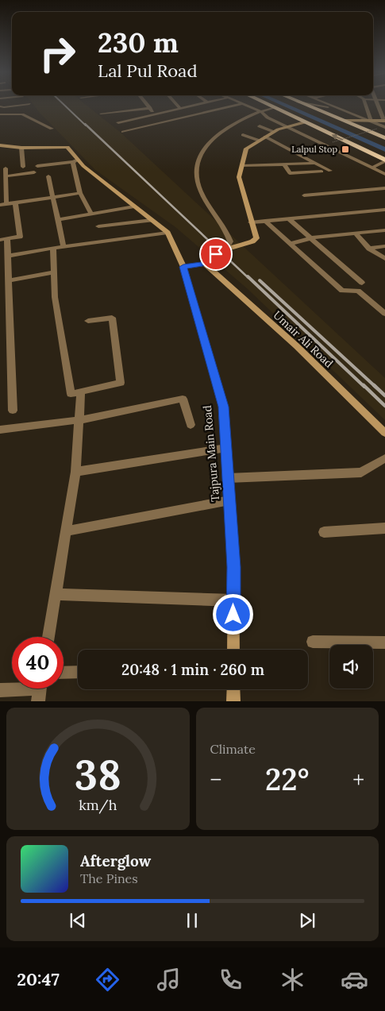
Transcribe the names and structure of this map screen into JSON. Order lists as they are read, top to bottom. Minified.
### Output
{"streets":{"street":["Umair Ali Road","Tajpura Main Road"]},"places":{"transit":["Lalpul Stop"]},"page":{"turn":["230 m","Lal Pul Road"],"limit":"40","trip":"20:48 · 1 min · 260 m","tile":"Climate","heat":["−","22°","+"],"song":["Afterglow","The Pines"],"tabs":"20:47","gauge":["38","km/h"]}}
